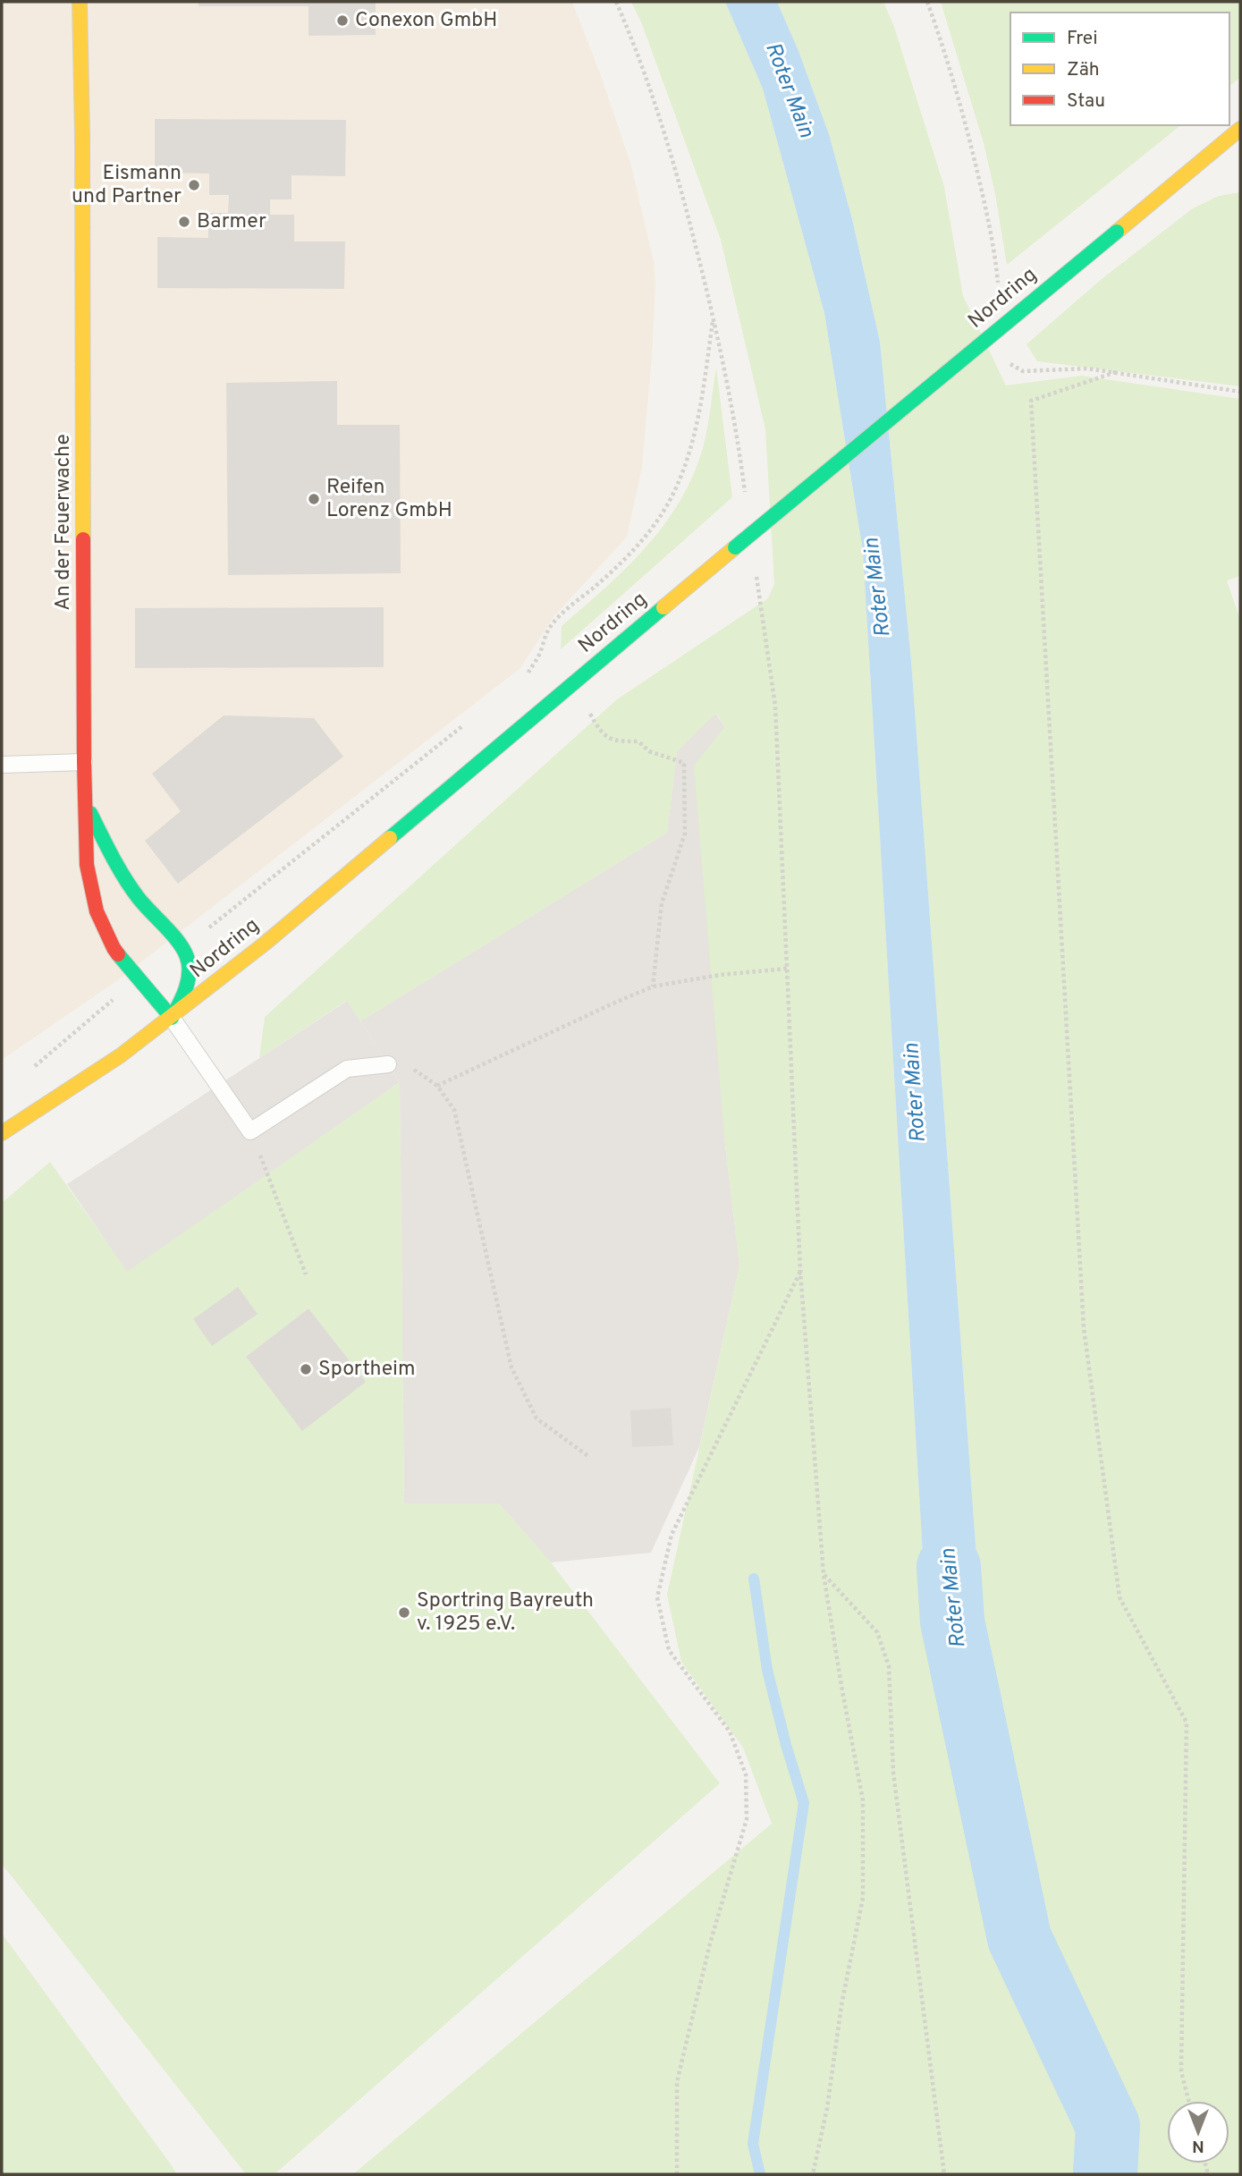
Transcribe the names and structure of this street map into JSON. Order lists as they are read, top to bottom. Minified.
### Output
{"streets":{"main road":["Nordring","An der Feuerwache"]},"crossings":[["Nordring","An der Feuerwache"]],"water":["Roter Main"],"places":["Conexon GmbH","Eismann und Partner","Barmer","Reifen Lorenz GmbH","Sportheim","Sportring Bayreuth v. 1925 e.V."],"legend":["Frei","Zäh","Stau"],"north":"bottom"}
